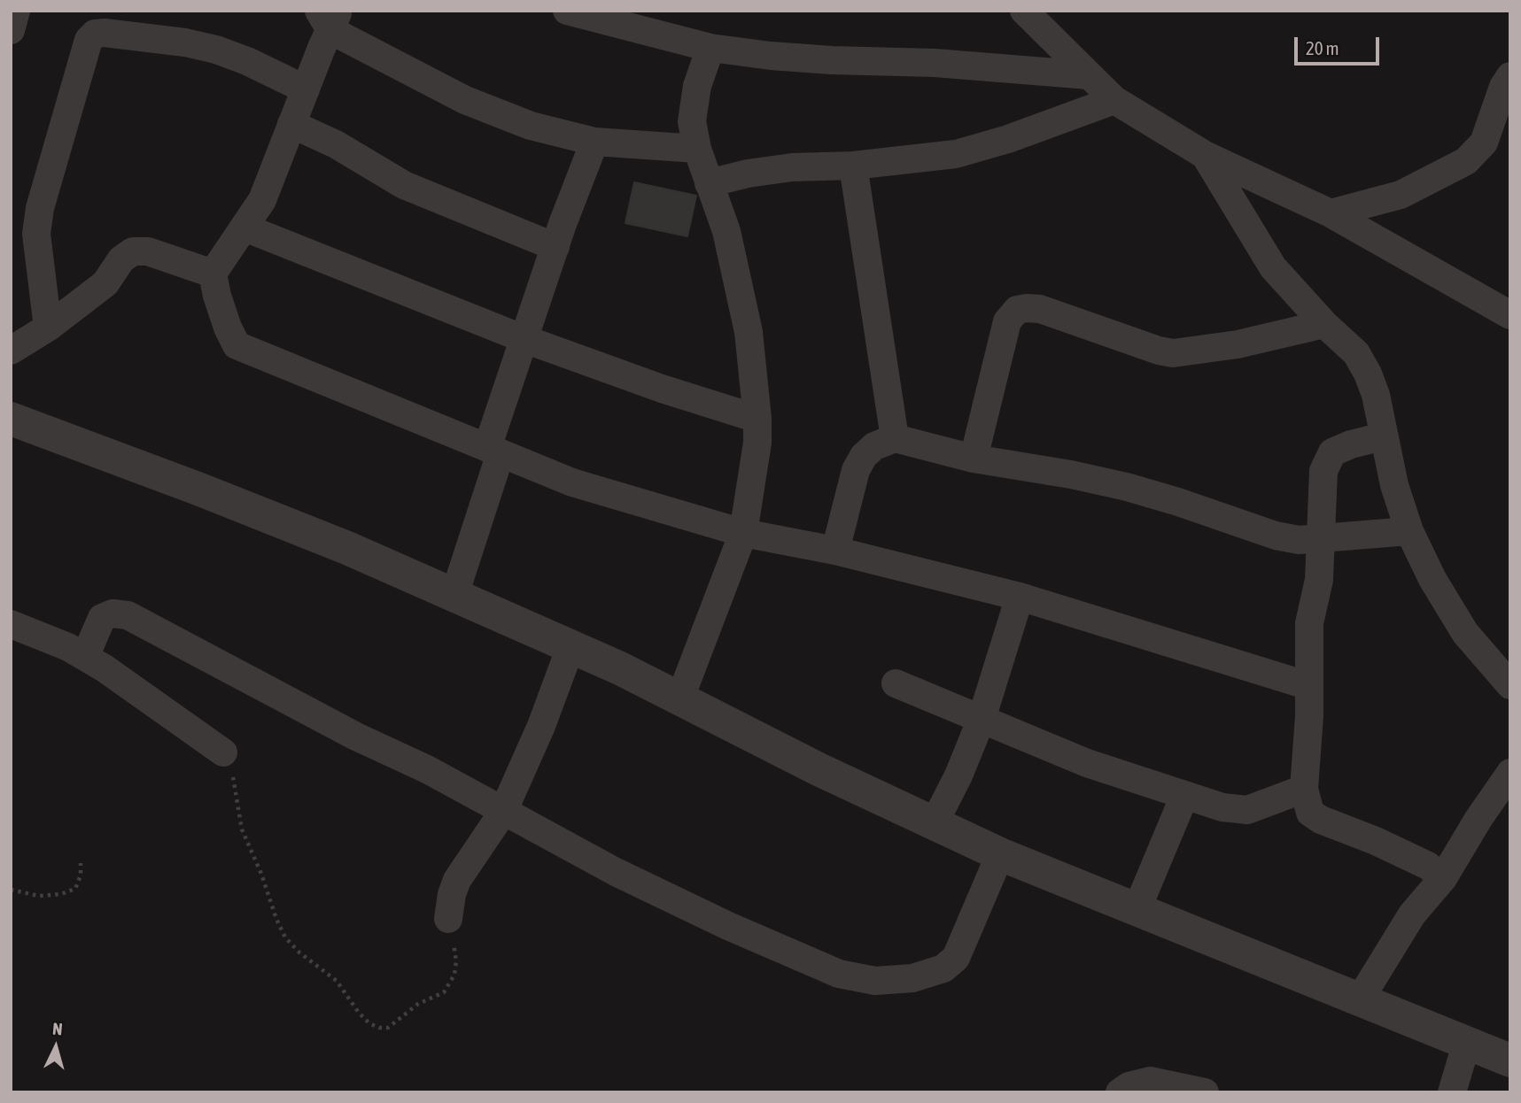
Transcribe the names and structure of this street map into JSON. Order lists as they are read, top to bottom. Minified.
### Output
{"scale_bar":"20 m","north":"top"}
